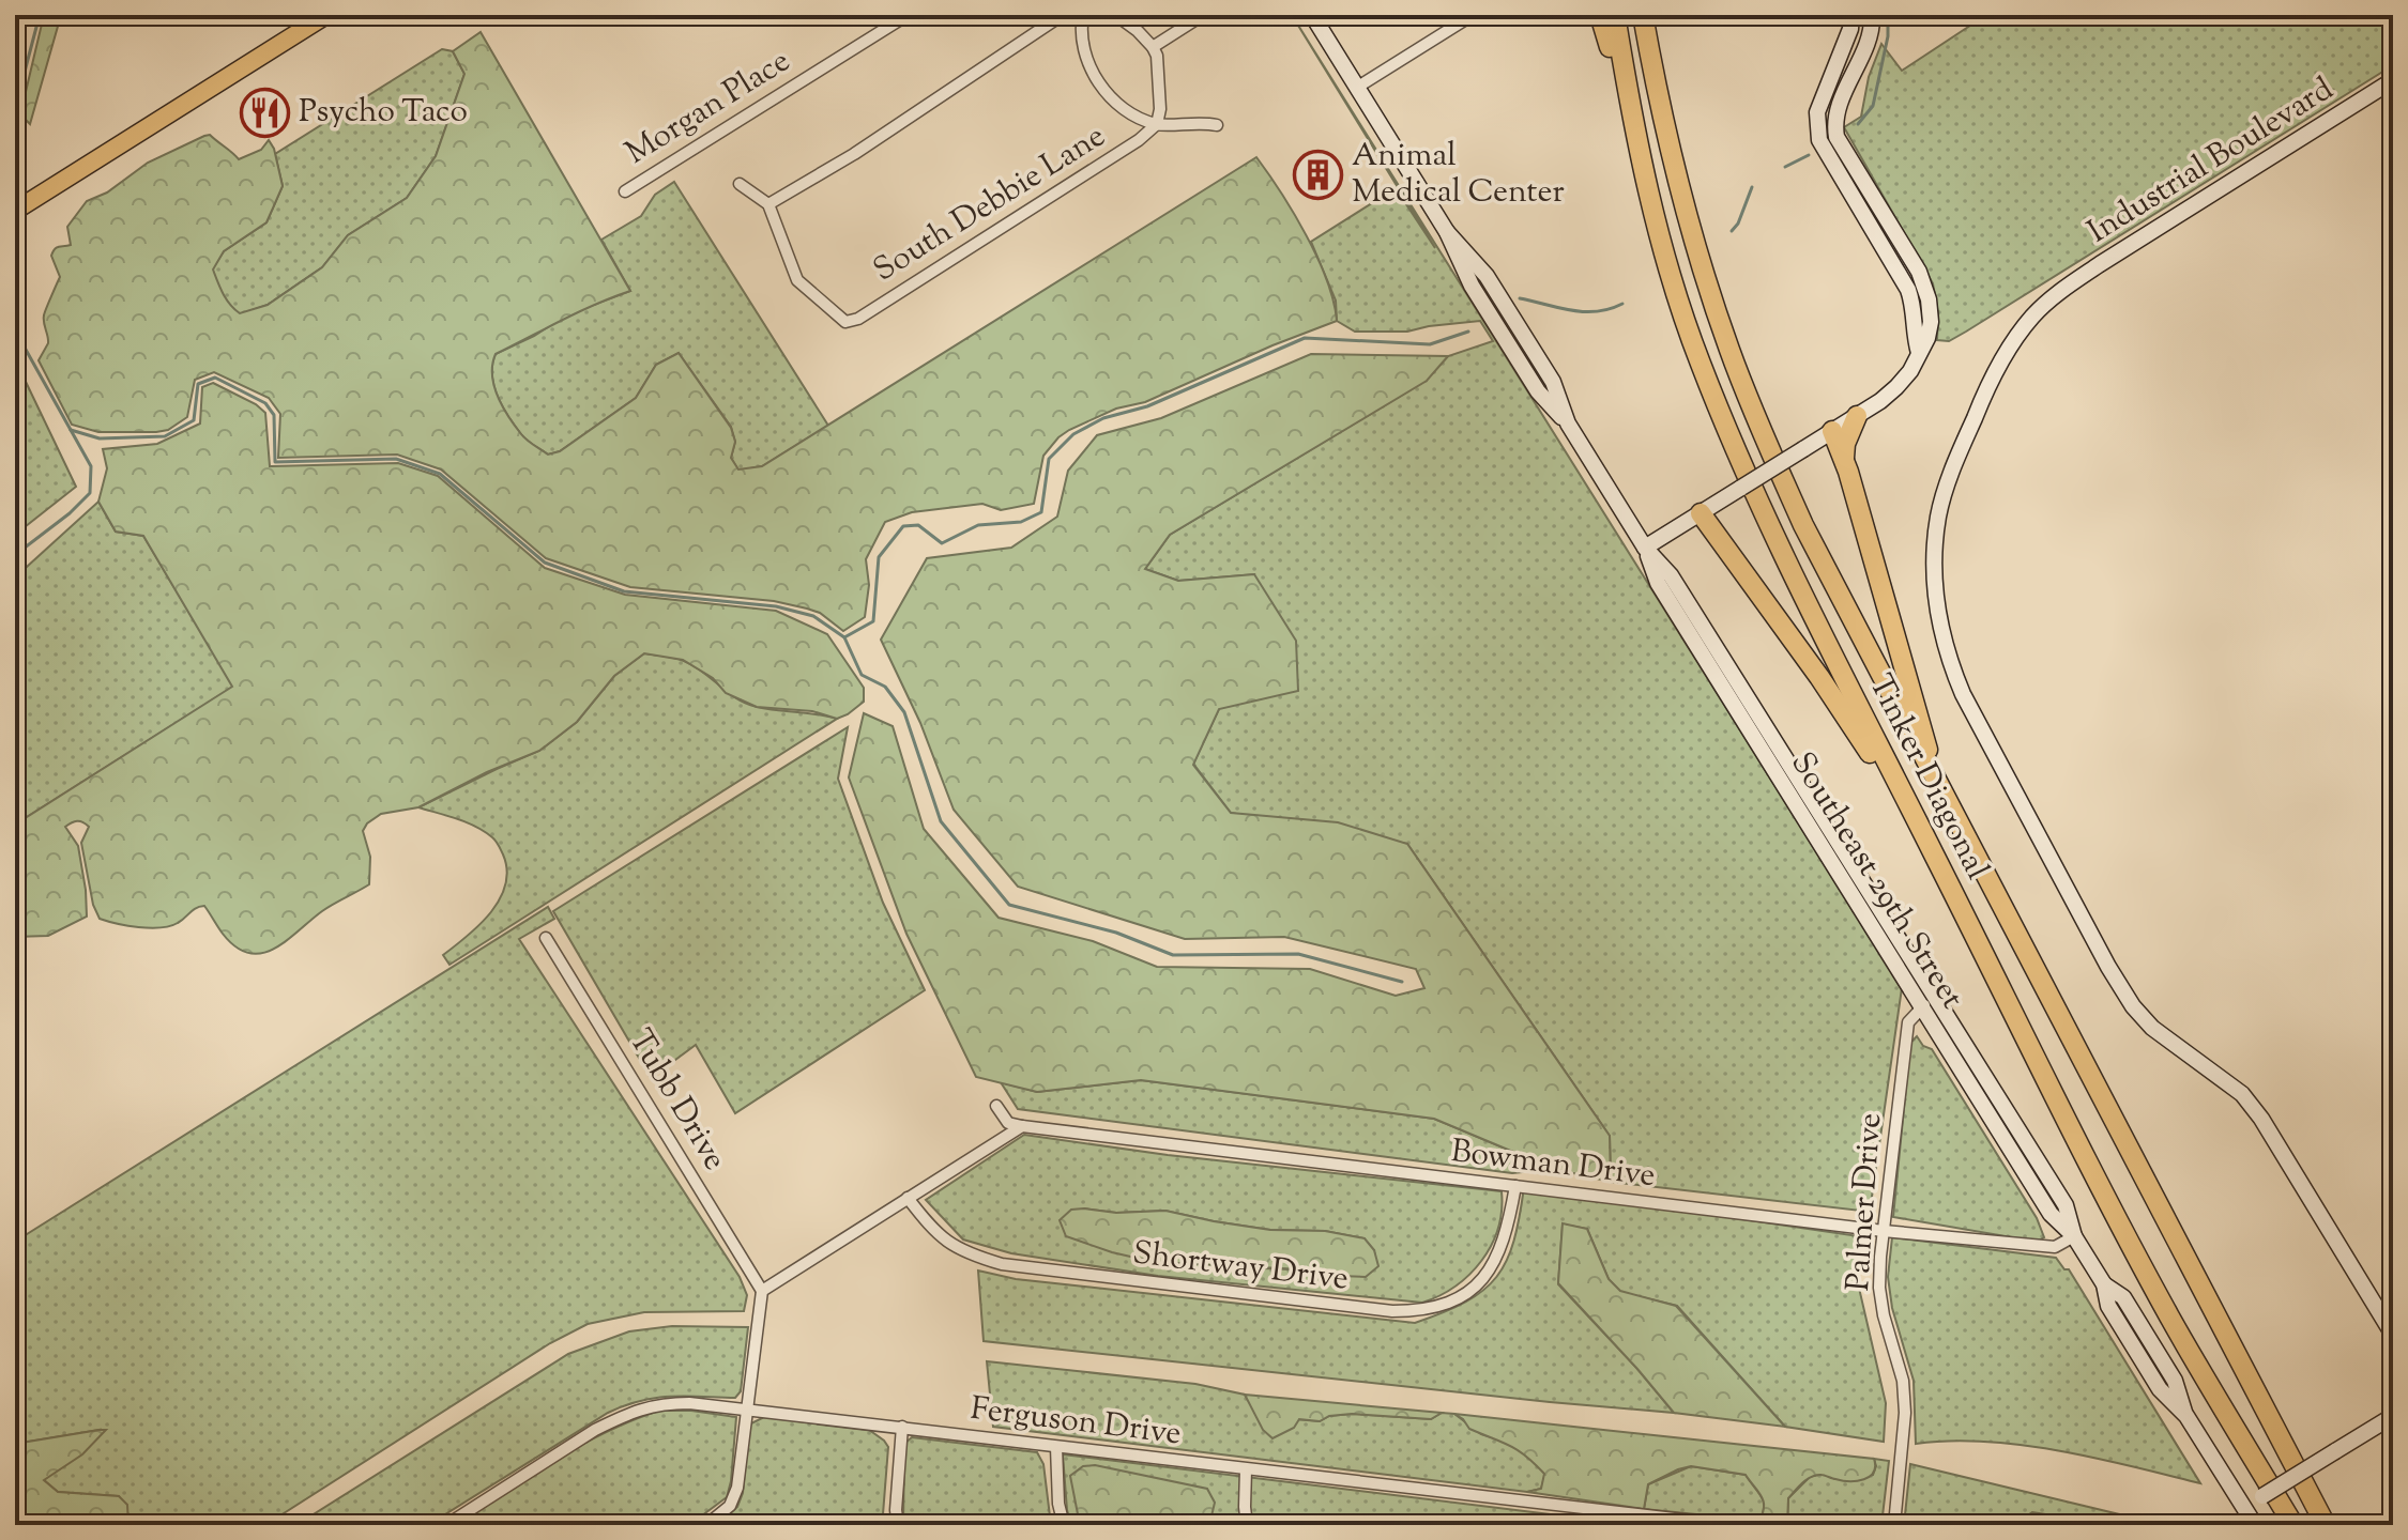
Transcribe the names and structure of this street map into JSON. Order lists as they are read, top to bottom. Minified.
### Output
{"streets":{"highway":["Tinker Diagonal"],"main road":["Industrial Boulevard","Southeast 29th Street"],"street":["Morgan Place","South Debbie Lane","Tubb Drive","Bowman Drive","Palmer Drive","Shortway Drive","Ferguson Drive"]},"crossings":[["Southeast 29th Street","Bowman Drive"],["Southeast 29th Street","Palmer Drive"],["Bowman Drive","Palmer Drive"],["Bowman Drive","Shortway Drive"]],"places":{"restaurant":["Psycho Taco"],"building":["Animal Medical Center"]}}
